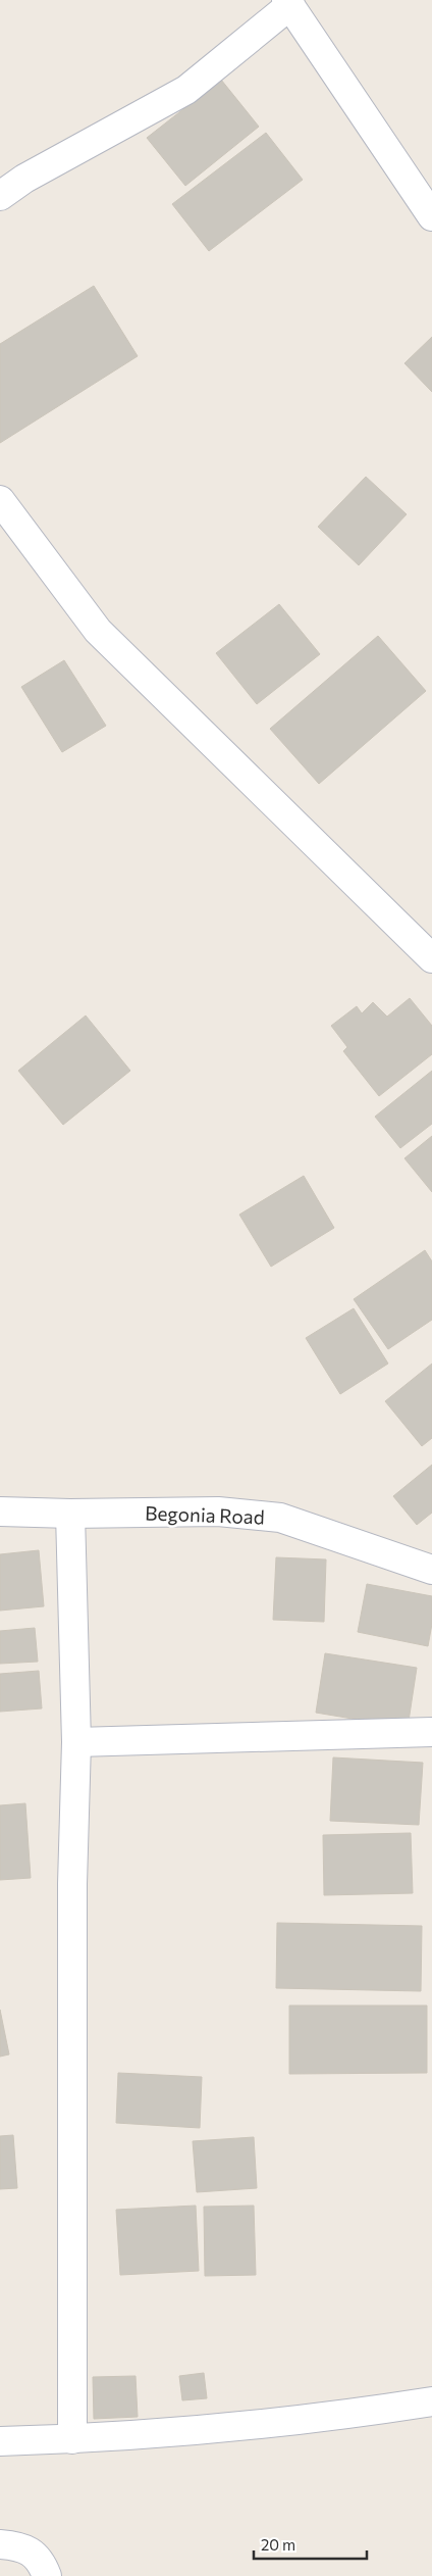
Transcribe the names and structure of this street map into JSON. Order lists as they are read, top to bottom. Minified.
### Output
{"streets":{"street":["Begonia Road"]},"scale_bar":"20 m"}
